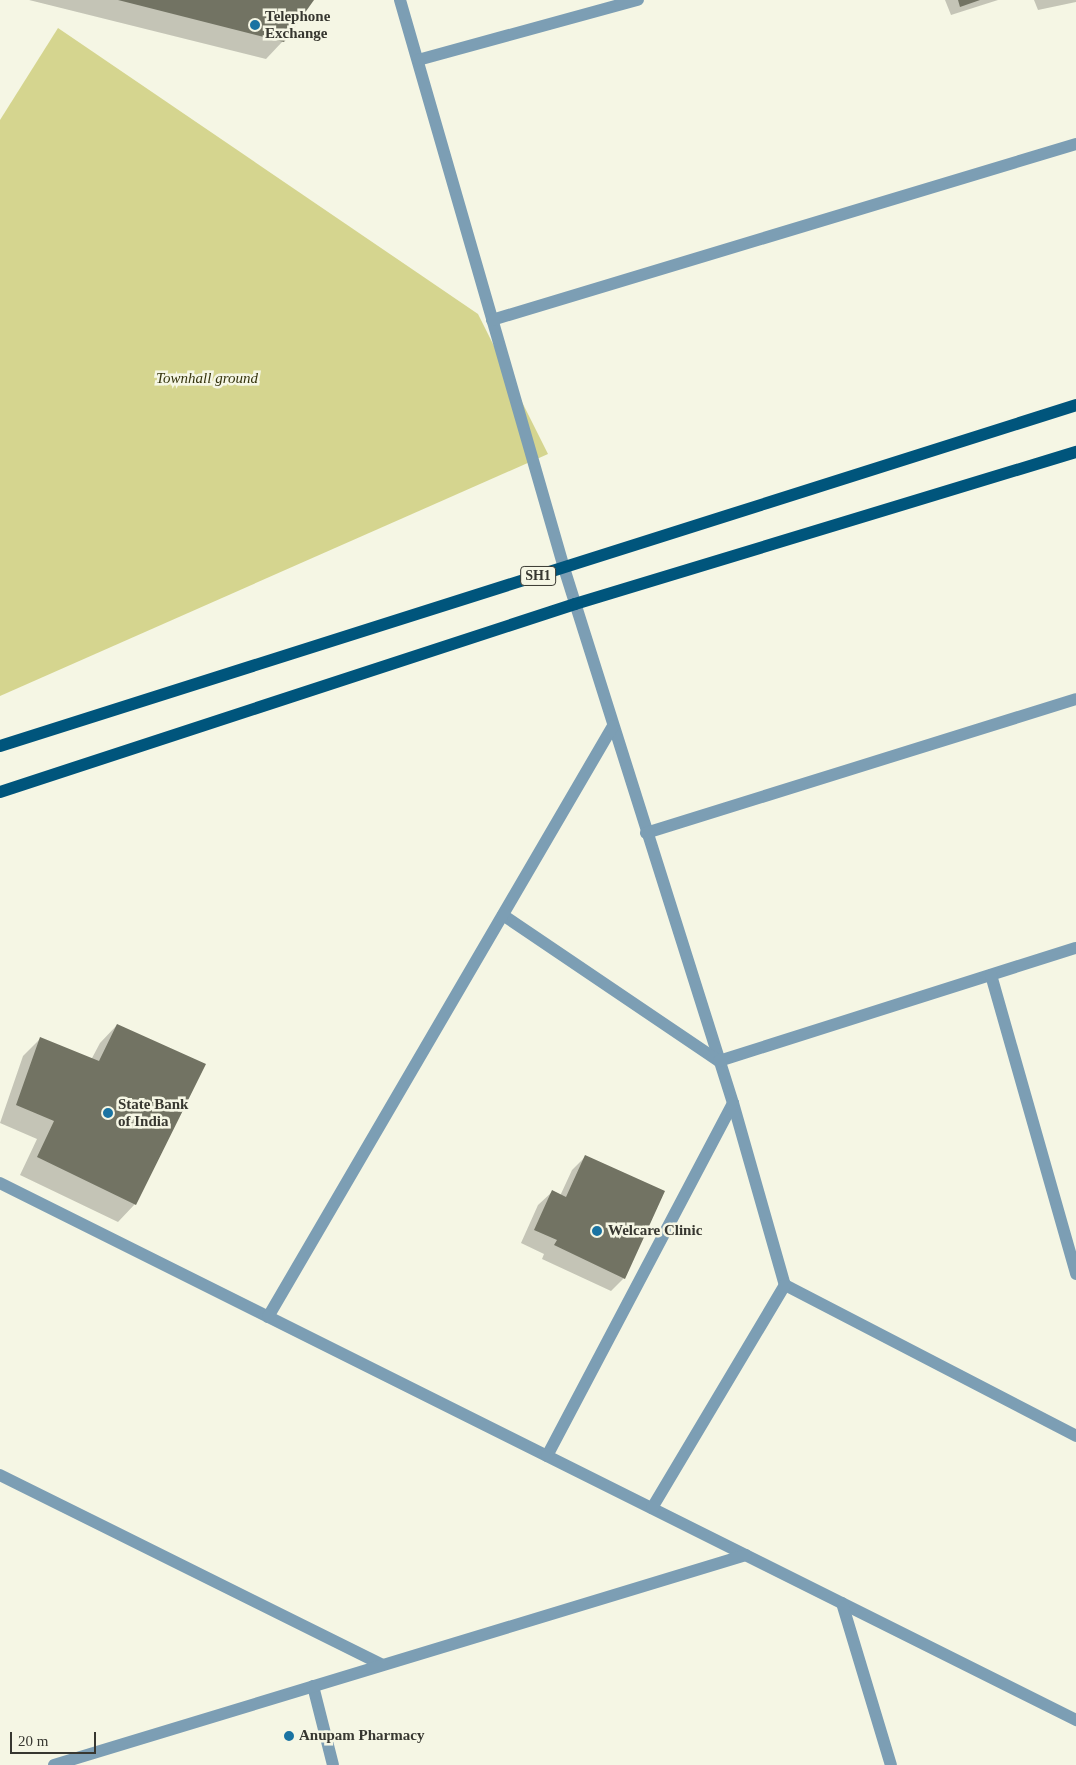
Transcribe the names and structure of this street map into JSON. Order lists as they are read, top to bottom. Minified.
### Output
{"streets":{"main road":["SH1"]},"parks":["Townhall ground"],"places":["Telephone Exchange","State Bank of India","Welcare Clinic","Anupam Pharmacy"],"scale_bar":"20 m"}
